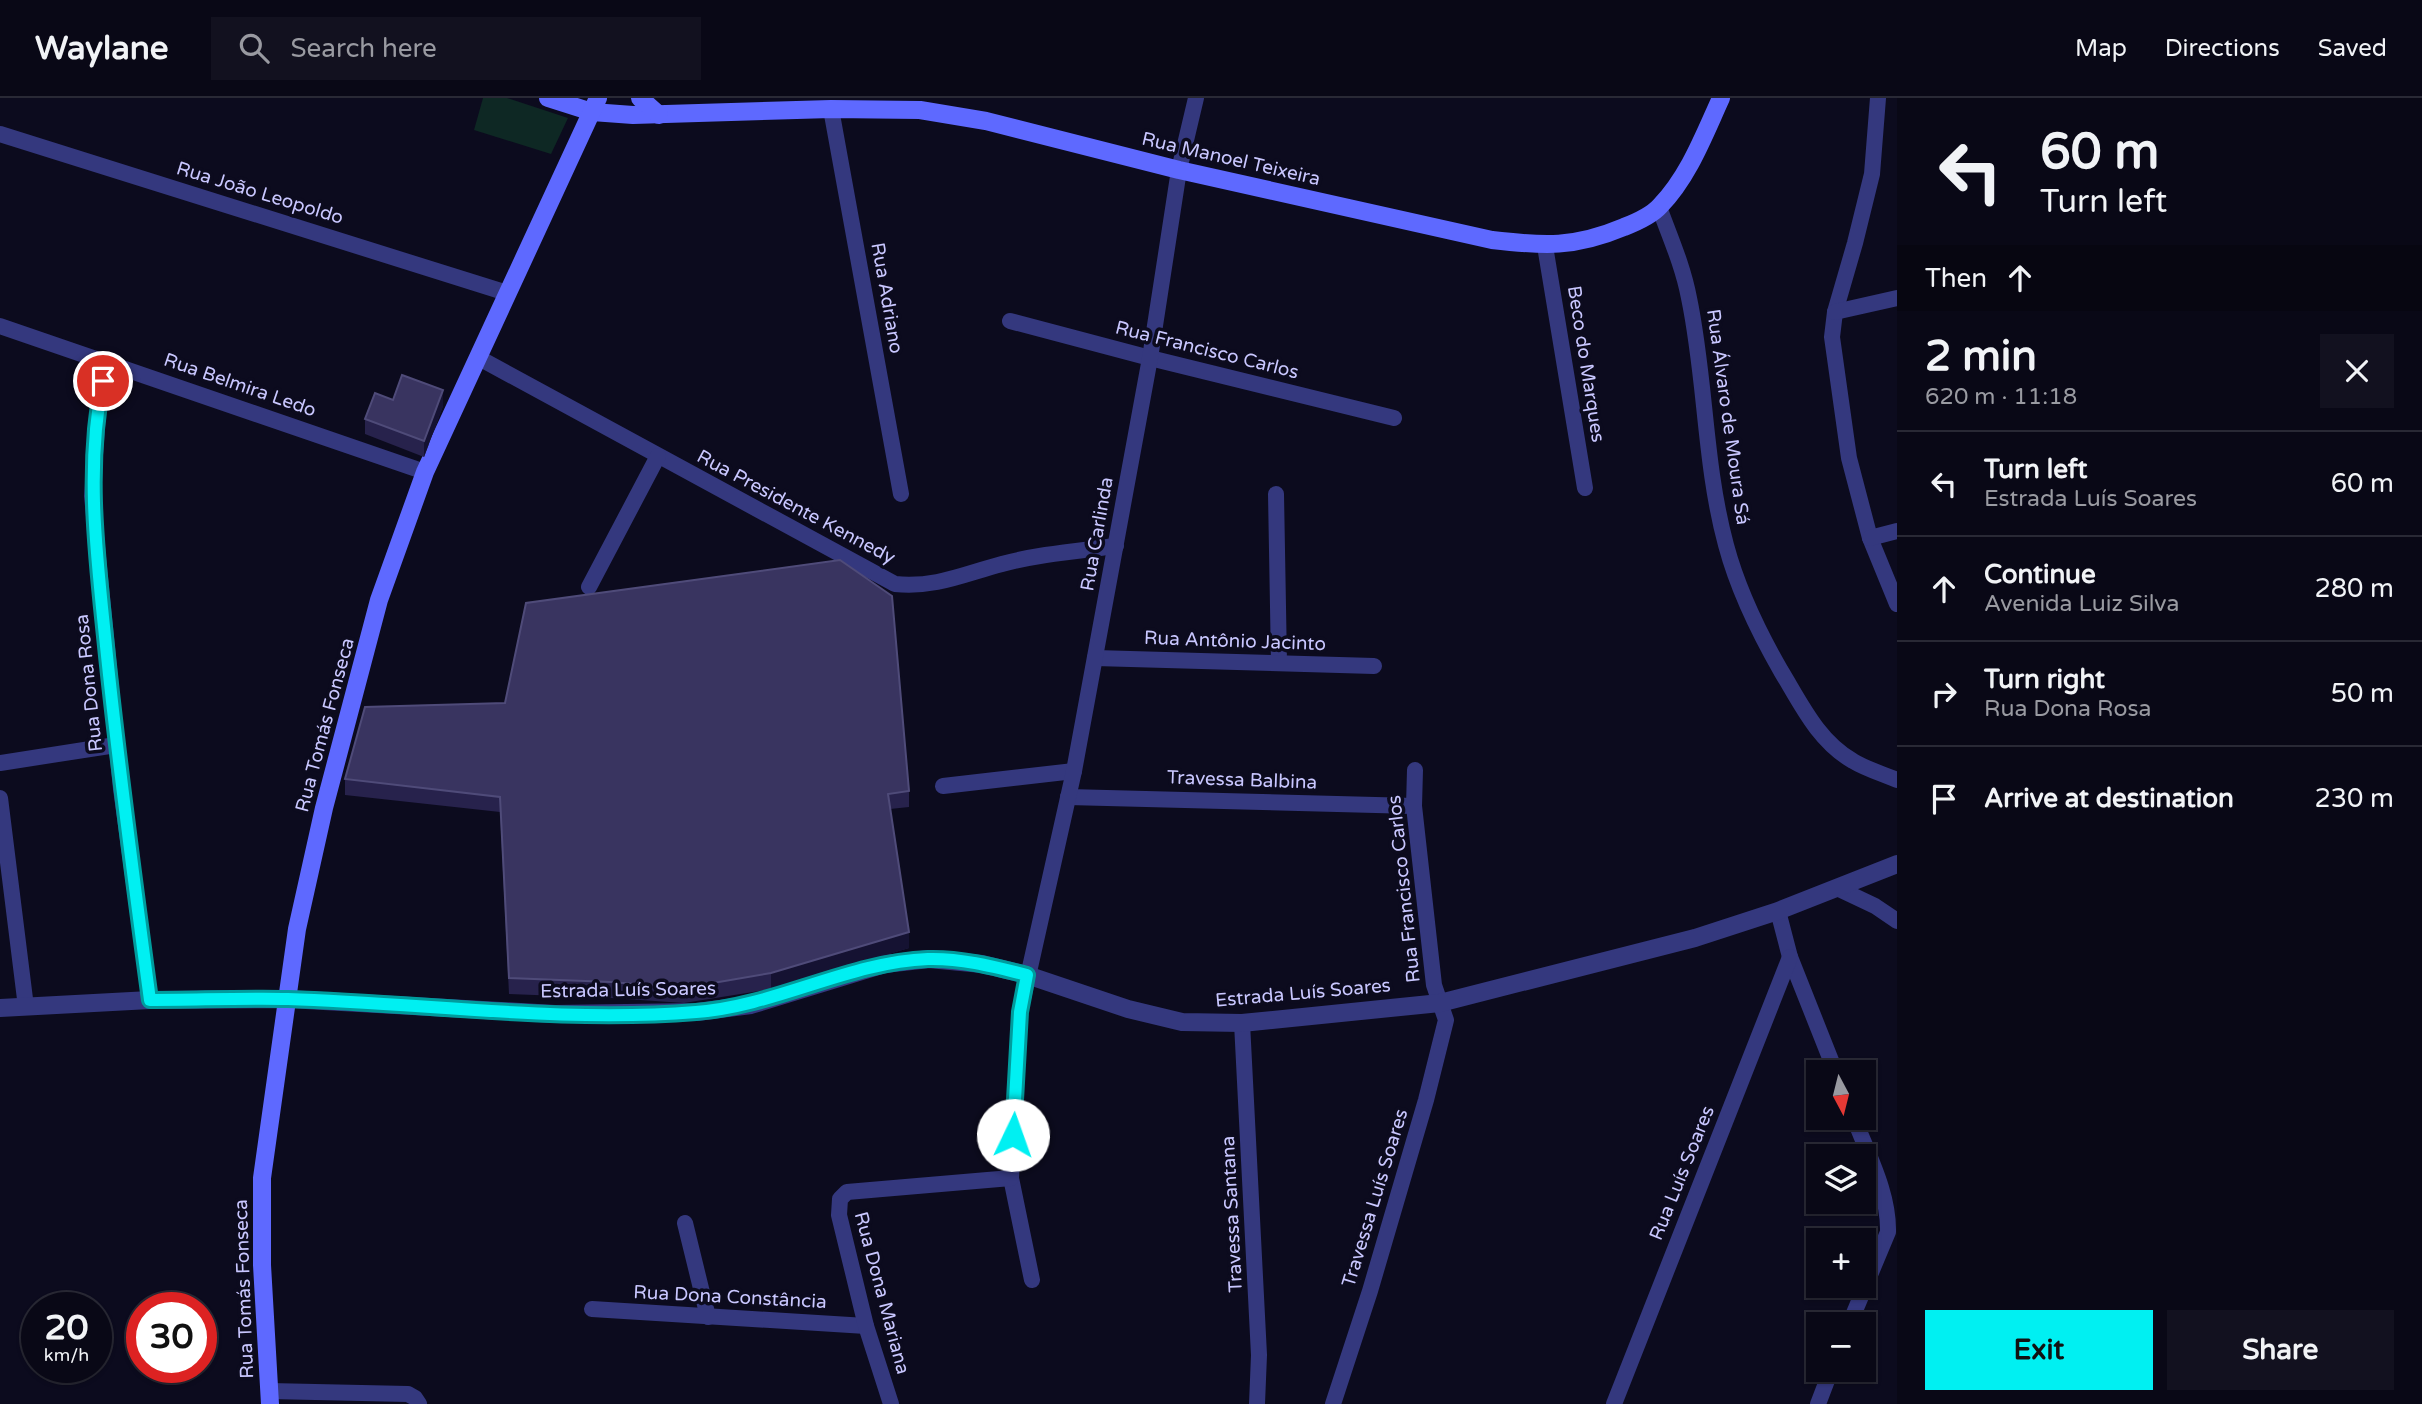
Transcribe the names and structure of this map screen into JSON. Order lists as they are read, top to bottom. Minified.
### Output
{"streets":{"main road":["Rua Manoel Teixeira","Rua Tomás Fonseca"],"street":["Rua João Leopoldo","Rua Adriano","Rua Francisco Carlos","Beco do Marques","Rua Belmira Ledo","Rua Álvaro de Moura Sá","Rua Presidente Kennedy","Rua Carlinda","Rua Antônio Jacinto","Rua Dona Rosa","Travessa Balbina","Estrada Luís Soares","Rua Luís Soares","Travessa Luís Soares","Travessa Santana","Rua Dona Mariana","Rua Dona Constância"]},"crossings":[["Rua Manoel Teixeira","Rua Adriano"],["Rua Manoel Teixeira","Beco do Marques"],["Rua Manoel Teixeira","Rua Álvaro de Moura Sá"],["Rua Manoel Teixeira","Rua Carlinda"],["Rua Manoel Teixeira","Rua Tomás Fonseca"],["Rua João Leopoldo","Rua Tomás Fonseca"],["Rua Francisco Carlos","Rua Carlinda"],["Rua Francisco Carlos","Travessa Balbina"],["Rua Francisco Carlos","Estrada Luís Soares"],["Rua Francisco Carlos","Travessa Luís Soares"],["Rua Belmira Ledo","Rua Dona Rosa"],["Rua Belmira Ledo","Rua Tomás Fonseca"],["Rua Presidente Kennedy","Rua Carlinda"],["Rua Presidente Kennedy","Rua Tomás Fonseca"],["Rua Carlinda","Rua Antônio Jacinto"],["Rua Carlinda","Travessa Balbina"],["Rua Carlinda","Estrada Luís Soares"],["Rua Carlinda","Rua Dona Mariana"],["Rua Dona Rosa","Estrada Luís Soares"],["Rua Tomás Fonseca","Estrada Luís Soares"],["Estrada Luís Soares","Travessa Luís Soares"],["Estrada Luís Soares","Travessa Santana"],["Rua Dona Mariana","Rua Dona Constância"]],"north":"bottom","page":{"header":"Waylane","search":"Search here","nav":["Map","Directions","Saved"],"turn":["60 m","Turn left"],"then":"Then","heading":["2 min","620 m · 11:18"],"list":[{"name":"Turn left","note":"Estrada Luís Soares","value":"60 m"},{"name":"Continue","note":"Avenida Luiz Silva","value":"280 m"},{"name":"Turn right","note":"Rua Dona Rosa","value":"50 m"},{"name":"Arrive at destination","value":"230 m"}],"map_buttons":["+","−"],"speed":"20 km/h","limit":"30","buttons":["Exit","Share"]}}
